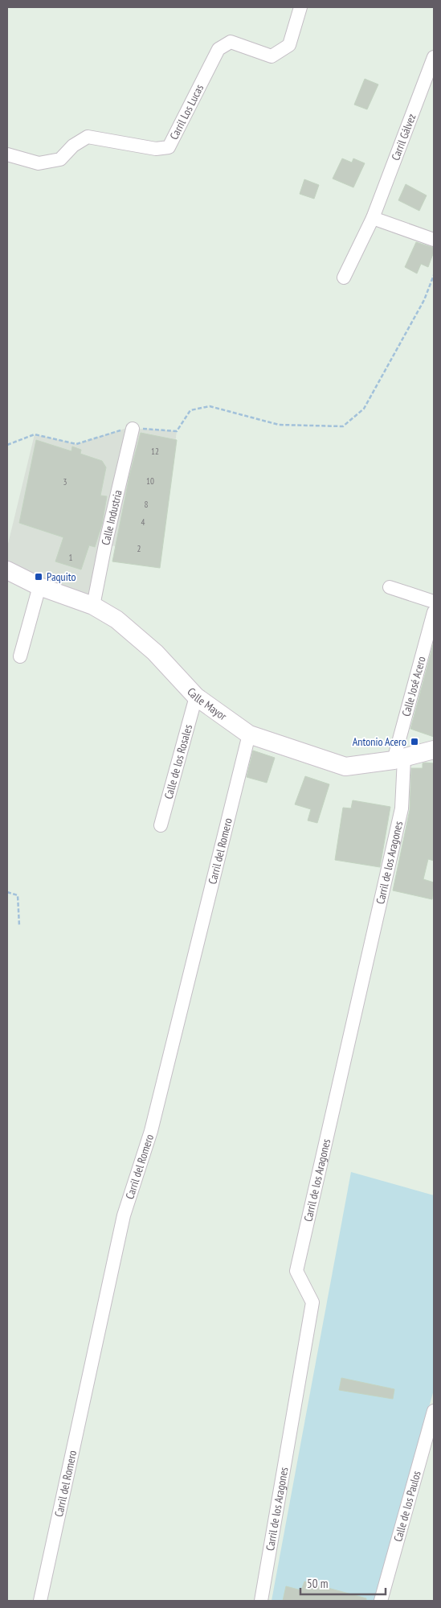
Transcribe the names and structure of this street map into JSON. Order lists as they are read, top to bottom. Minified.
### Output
{"streets":{"street":["Carril Los Lucas","Carril Gálvez","Calle Industria","Calle José Acero","Calle Mayor","Calle de los Rosales","Carril del Romero","Carril de los Aragones","Calle de los Paulos"]},"crossings":[["Calle Industria","Calle Mayor"],["Calle José Acero","Calle Mayor"],["Calle José Acero","Carril de los Aragones"],["Calle Mayor","Calle de los Rosales"],["Calle Mayor","Carril del Romero"],["Calle Mayor","Carril de los Aragones"]],"places":{"transit":["Paquito","Antonio Acero"]},"house_numbers":["12","10","3","8","4","2","1"],"scale_bar":"50 m"}
